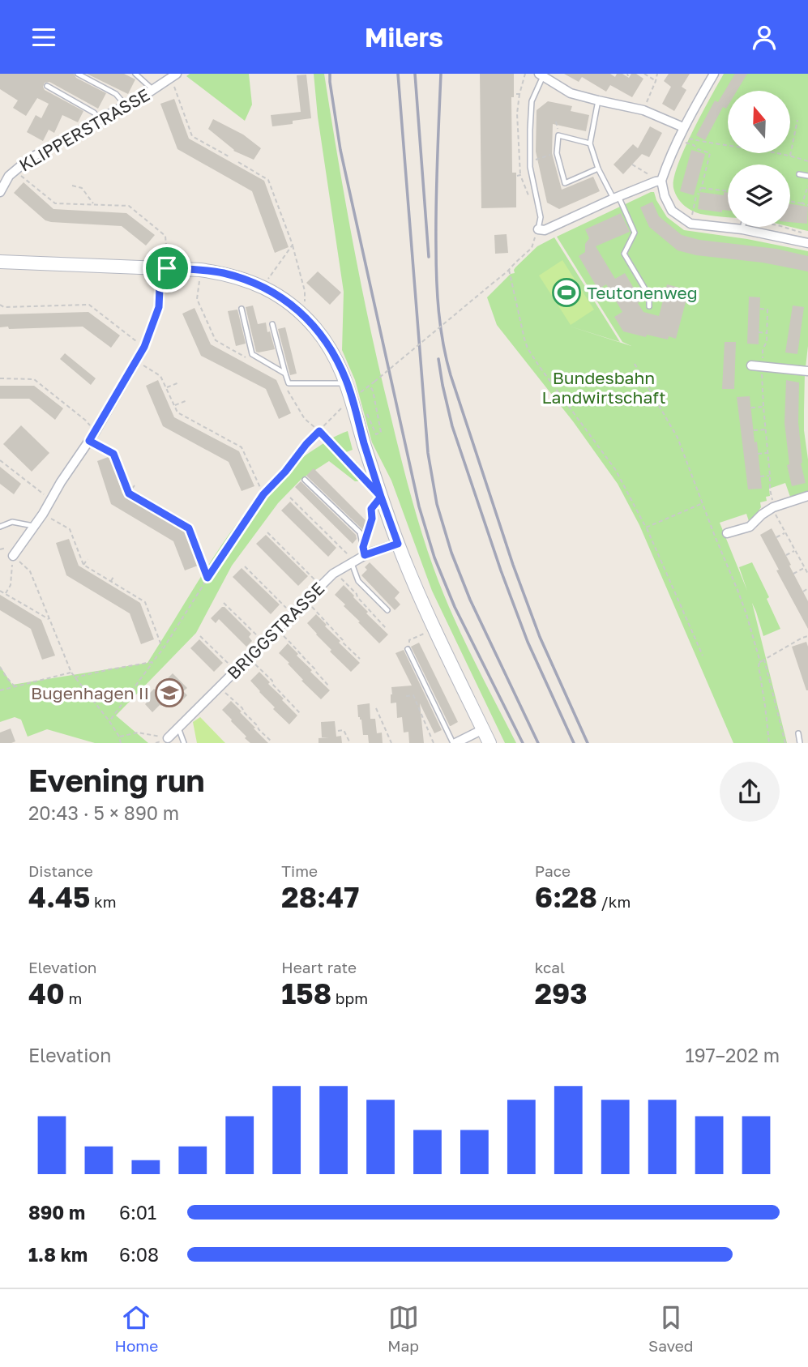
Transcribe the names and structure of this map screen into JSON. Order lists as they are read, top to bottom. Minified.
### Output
{"streets":{"street":["KLIPPERSTRASSE","BRIGGSTRASSE"]},"parks":["Bundesbahn Landwirtschaft"],"places":{"sports":["Teutonenweg"],"school or university":["Bugenhagen II"]},"north":"top","page":{"header":"Milers","heading":["Evening run","20:43 · 5 × 890 m"],"stats":[["Distance","4.45 km"],["Time","28:47"],["Pace","6:28 /km"],["Elevation","40 m"],["Heart rate","158 bpm"],["kcal","293"]],"chart":["Elevation","197–202 m"],"list":[{"name":"890 m","note":"6:01"},{"name":"1.8 km","note":"6:08"}],"tabs":["Home","Map","Saved"]}}
